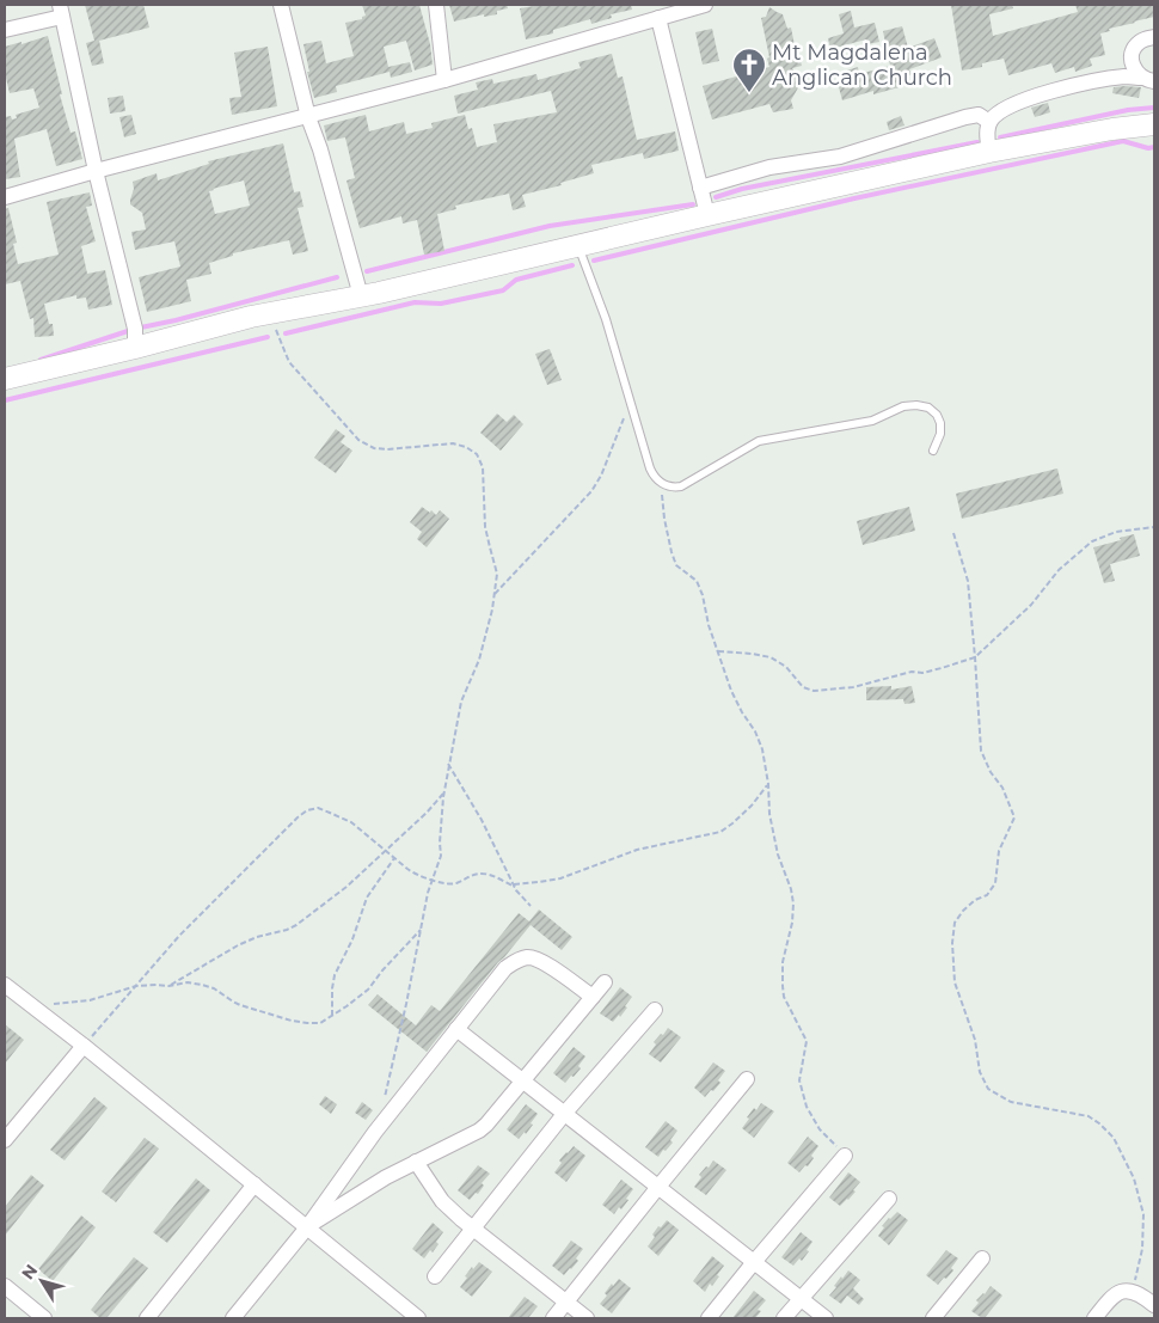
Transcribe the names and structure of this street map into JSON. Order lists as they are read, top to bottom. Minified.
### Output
{"places":{"church":["Mt Magdalena Anglican Church"]},"north":"top left"}
